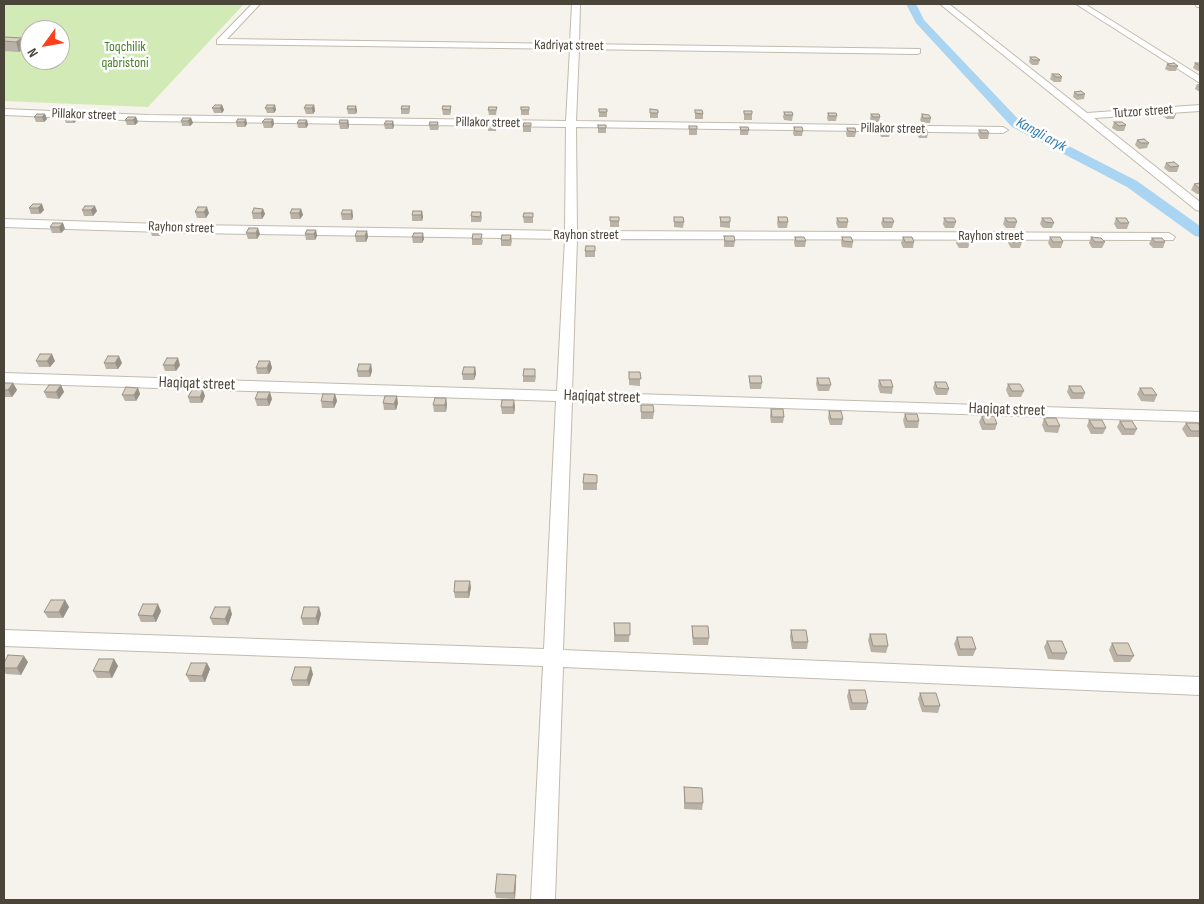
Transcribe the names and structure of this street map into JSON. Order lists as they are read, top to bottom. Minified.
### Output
{"streets":{"street":["Kadriyat street","Tutzor street","Pillakor street","Rayhon street","Haqiqat street"]},"water":["Kangli aryk"],"parks":["Toqchilik qabristoni"],"north":"bottom left"}
